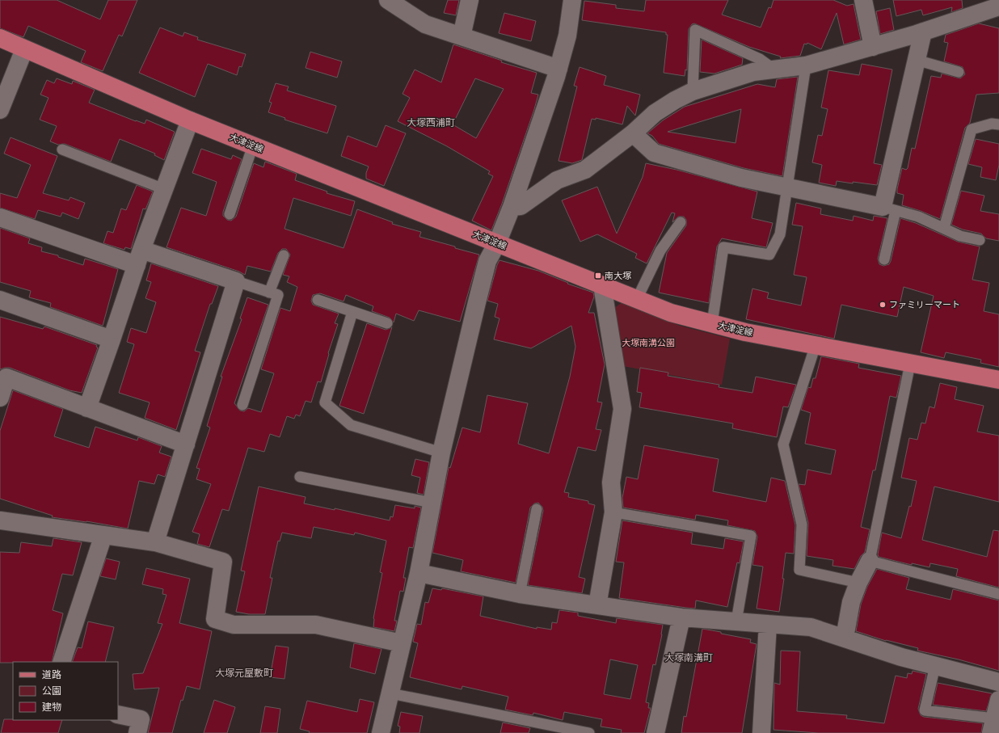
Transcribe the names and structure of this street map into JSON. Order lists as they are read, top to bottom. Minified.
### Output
{"streets":{"main road":["大津淀線"]},"districts":["大塚西浦町","大塚南溝町","大塚元屋敷町"],"parks":["大塚南溝公園"],"places":{"transit":["南大塚"],"other":["ファミリーマート"]},"legend":["道路","公園","建物"]}
